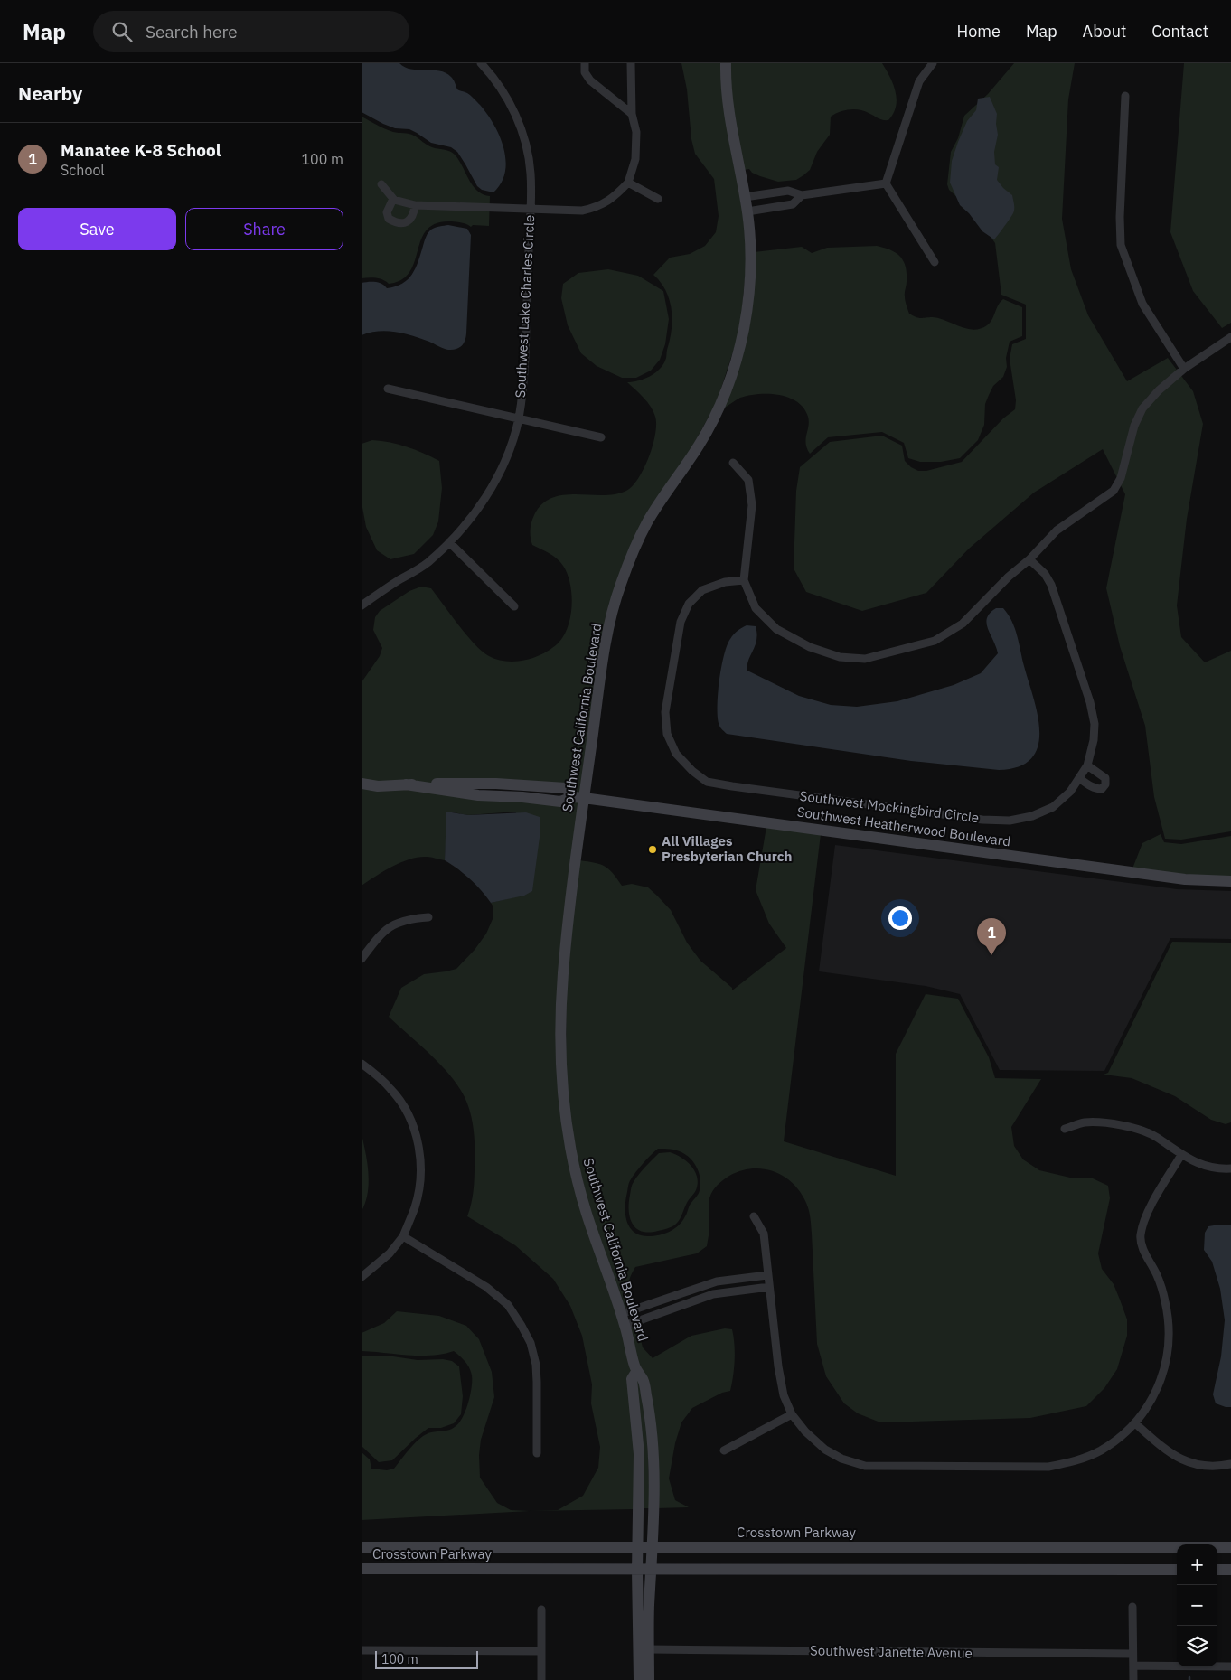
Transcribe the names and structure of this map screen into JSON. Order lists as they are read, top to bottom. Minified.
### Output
{"streets":{"street":["Southwest Lake Charles Circle","Southwest California Boulevard","Southwest Mockingbird Circle","Southwest Heatherwood Boulevard","Crosstown Parkway","Southwest Janette Avenue"]},"crossings":[["Southwest California Boulevard","Southwest Heatherwood Boulevard"],["Southwest California Boulevard","Crosstown Parkway"],["Southwest California Boulevard","Southwest Janette Avenue"]],"places":["All Villages Presbyterian Church"],"scale_bar":"100 m","page":{"header":"Map","search":"Search here","nav":["Home","Map","About","Contact"],"heading":"Nearby","list":[{"mark":"1","name":"Manatee K-8 School","note":"School","value":"100 m"}],"buttons":["Save","Share"],"pins":"1","map_buttons":["+","−"],"scale":"100 m"}}
